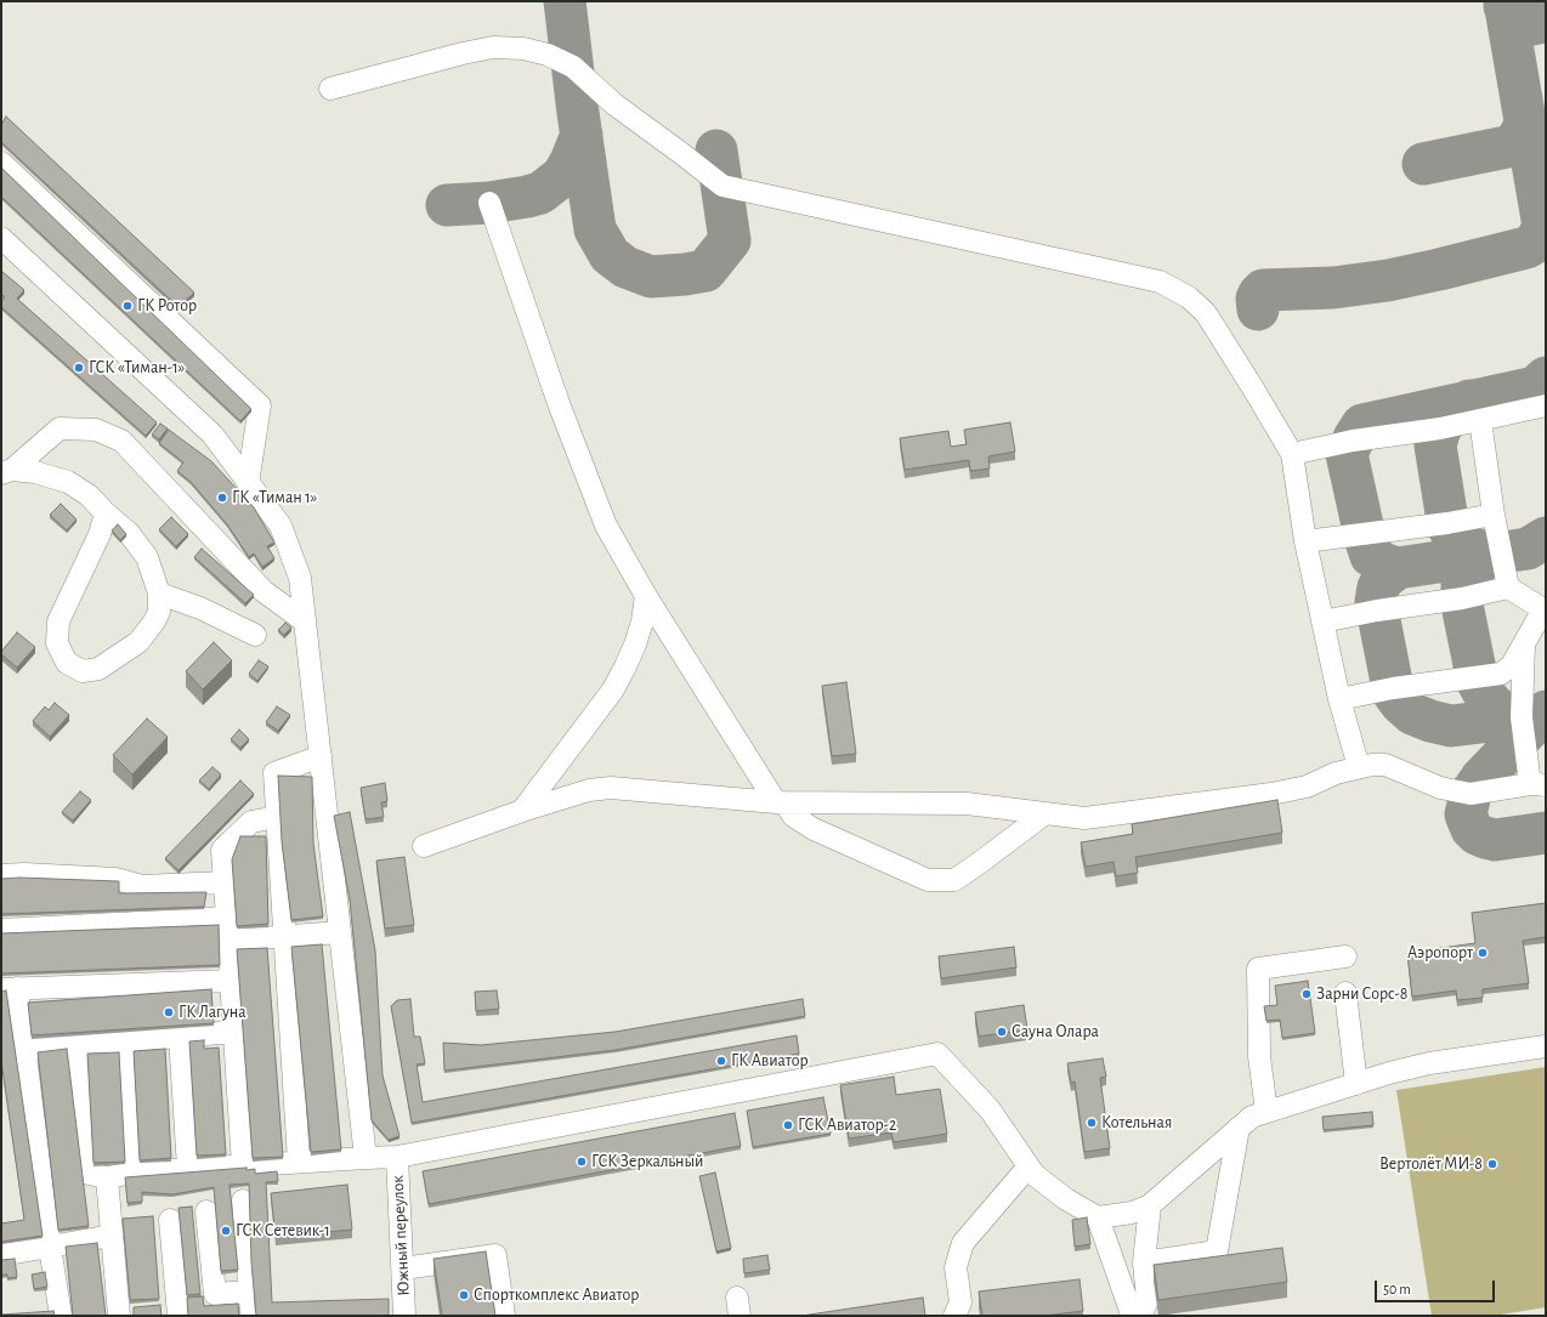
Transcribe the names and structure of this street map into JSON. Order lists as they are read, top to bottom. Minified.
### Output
{"streets":{"street":["Южный переулок"]},"places":["ГК Ротор","ГСК «Тиман-1»","ГК «Тиман 1»","Аэропорт","Зарни Сорс-8","ГК Лагуна","Сауна Олара","ГК Авиатор","Котельная","ГСК Авиатор-2","ГСК Зеркальный","Вертолёт МИ-8","ГСК Сетевик-1","Спорткомплекс Авиатор"],"scale_bar":"50 m"}
